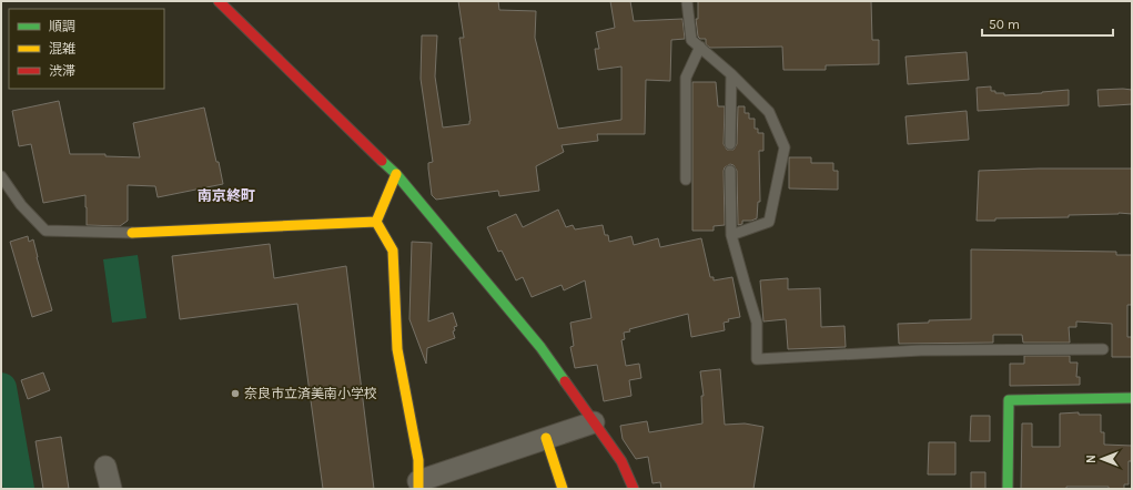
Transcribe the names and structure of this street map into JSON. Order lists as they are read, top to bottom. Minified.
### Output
{"districts":["南京終町"],"places":["奈良市立済美南小学校"],"legend":["順調","混雑","渋滞"],"scale_bar":"50 m","north":"left"}
